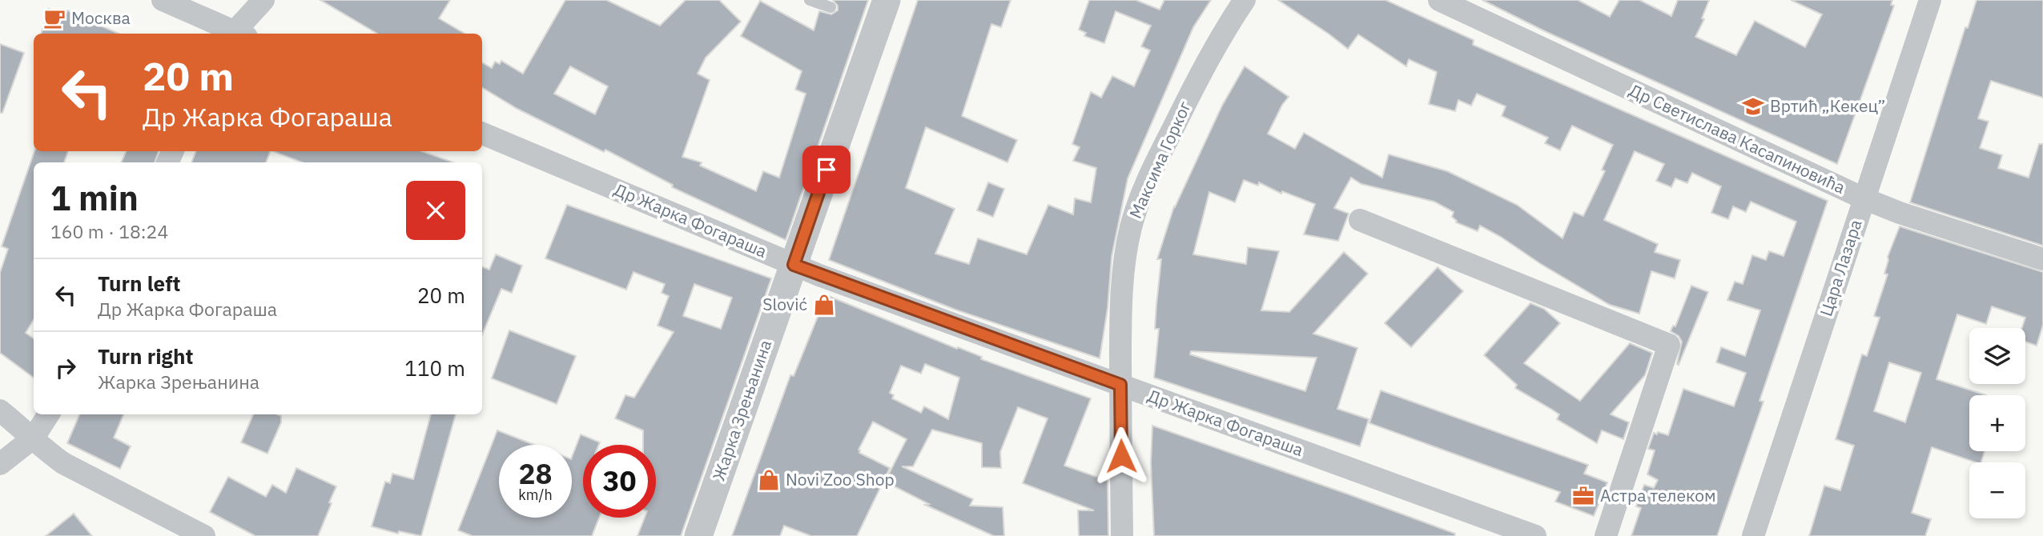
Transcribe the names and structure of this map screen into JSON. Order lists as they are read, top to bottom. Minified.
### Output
{"streets":{"street":["Др Светислава Касапиновића","Максима Горког","Др Жарка Фогараша","Цара Лазара","Жарка Зрењанина"]},"crossings":[["Др Светислава Касапиновића","Цара Лазара"],["Максима Горког","Др Жарка Фогараша"],["Др Жарка Фогараша","Жарка Зрењанина"]],"places":{"cafe":["Москва"],"school or university":["Вртић „Кекец”"],"shop":["Slović","Novi Zoo Shop"],"office":["Астра телеком"]},"page":{"turn":["20 m","Др Жарка Фогараша"],"heading":["1 min","160 m · 18:24"],"list":[{"name":"Turn left","note":"Др Жарка Фогараша","value":"20 m"},{"name":"Turn right","note":"Жарка Зрењанина","value":"110 m"}],"map_buttons":["+","−"],"speed":"28 km/h","limit":"30"}}
